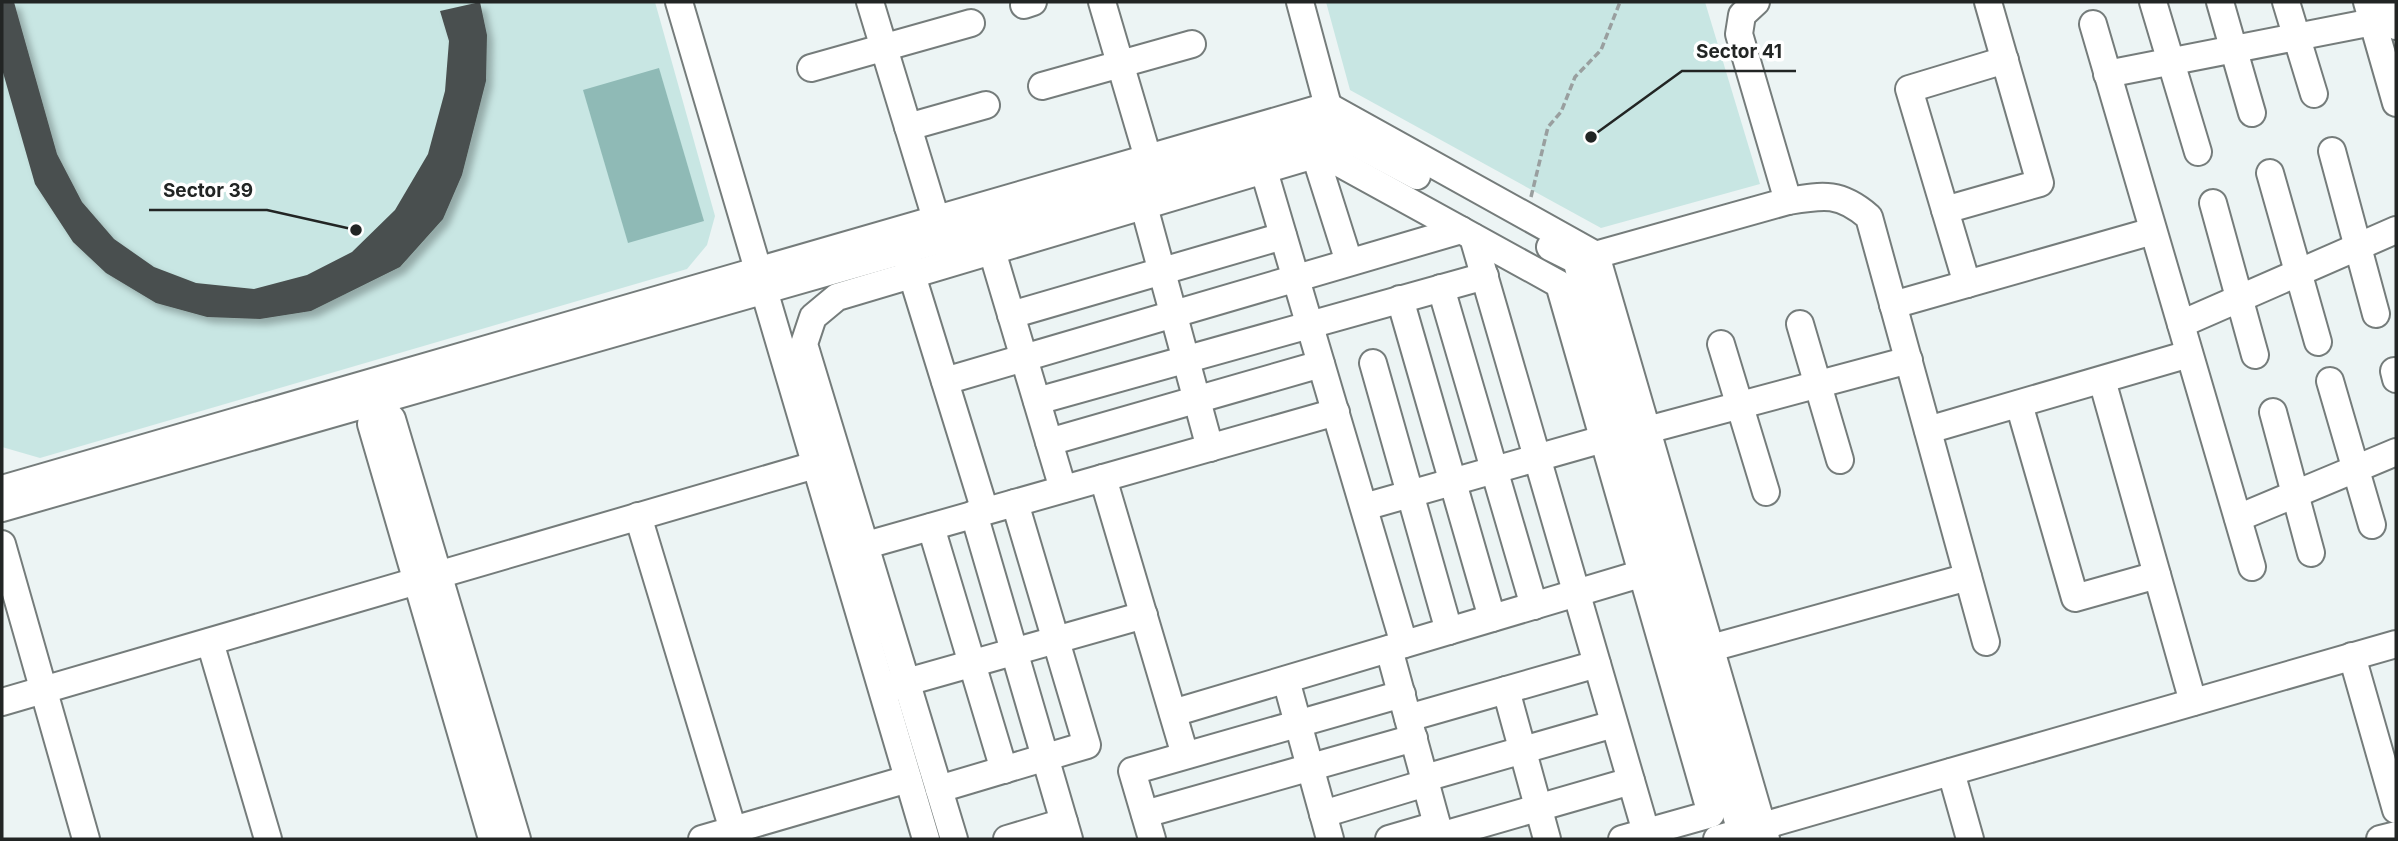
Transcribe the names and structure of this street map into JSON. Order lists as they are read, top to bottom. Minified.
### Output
{"places":["Sector 41","Sector 39"]}
